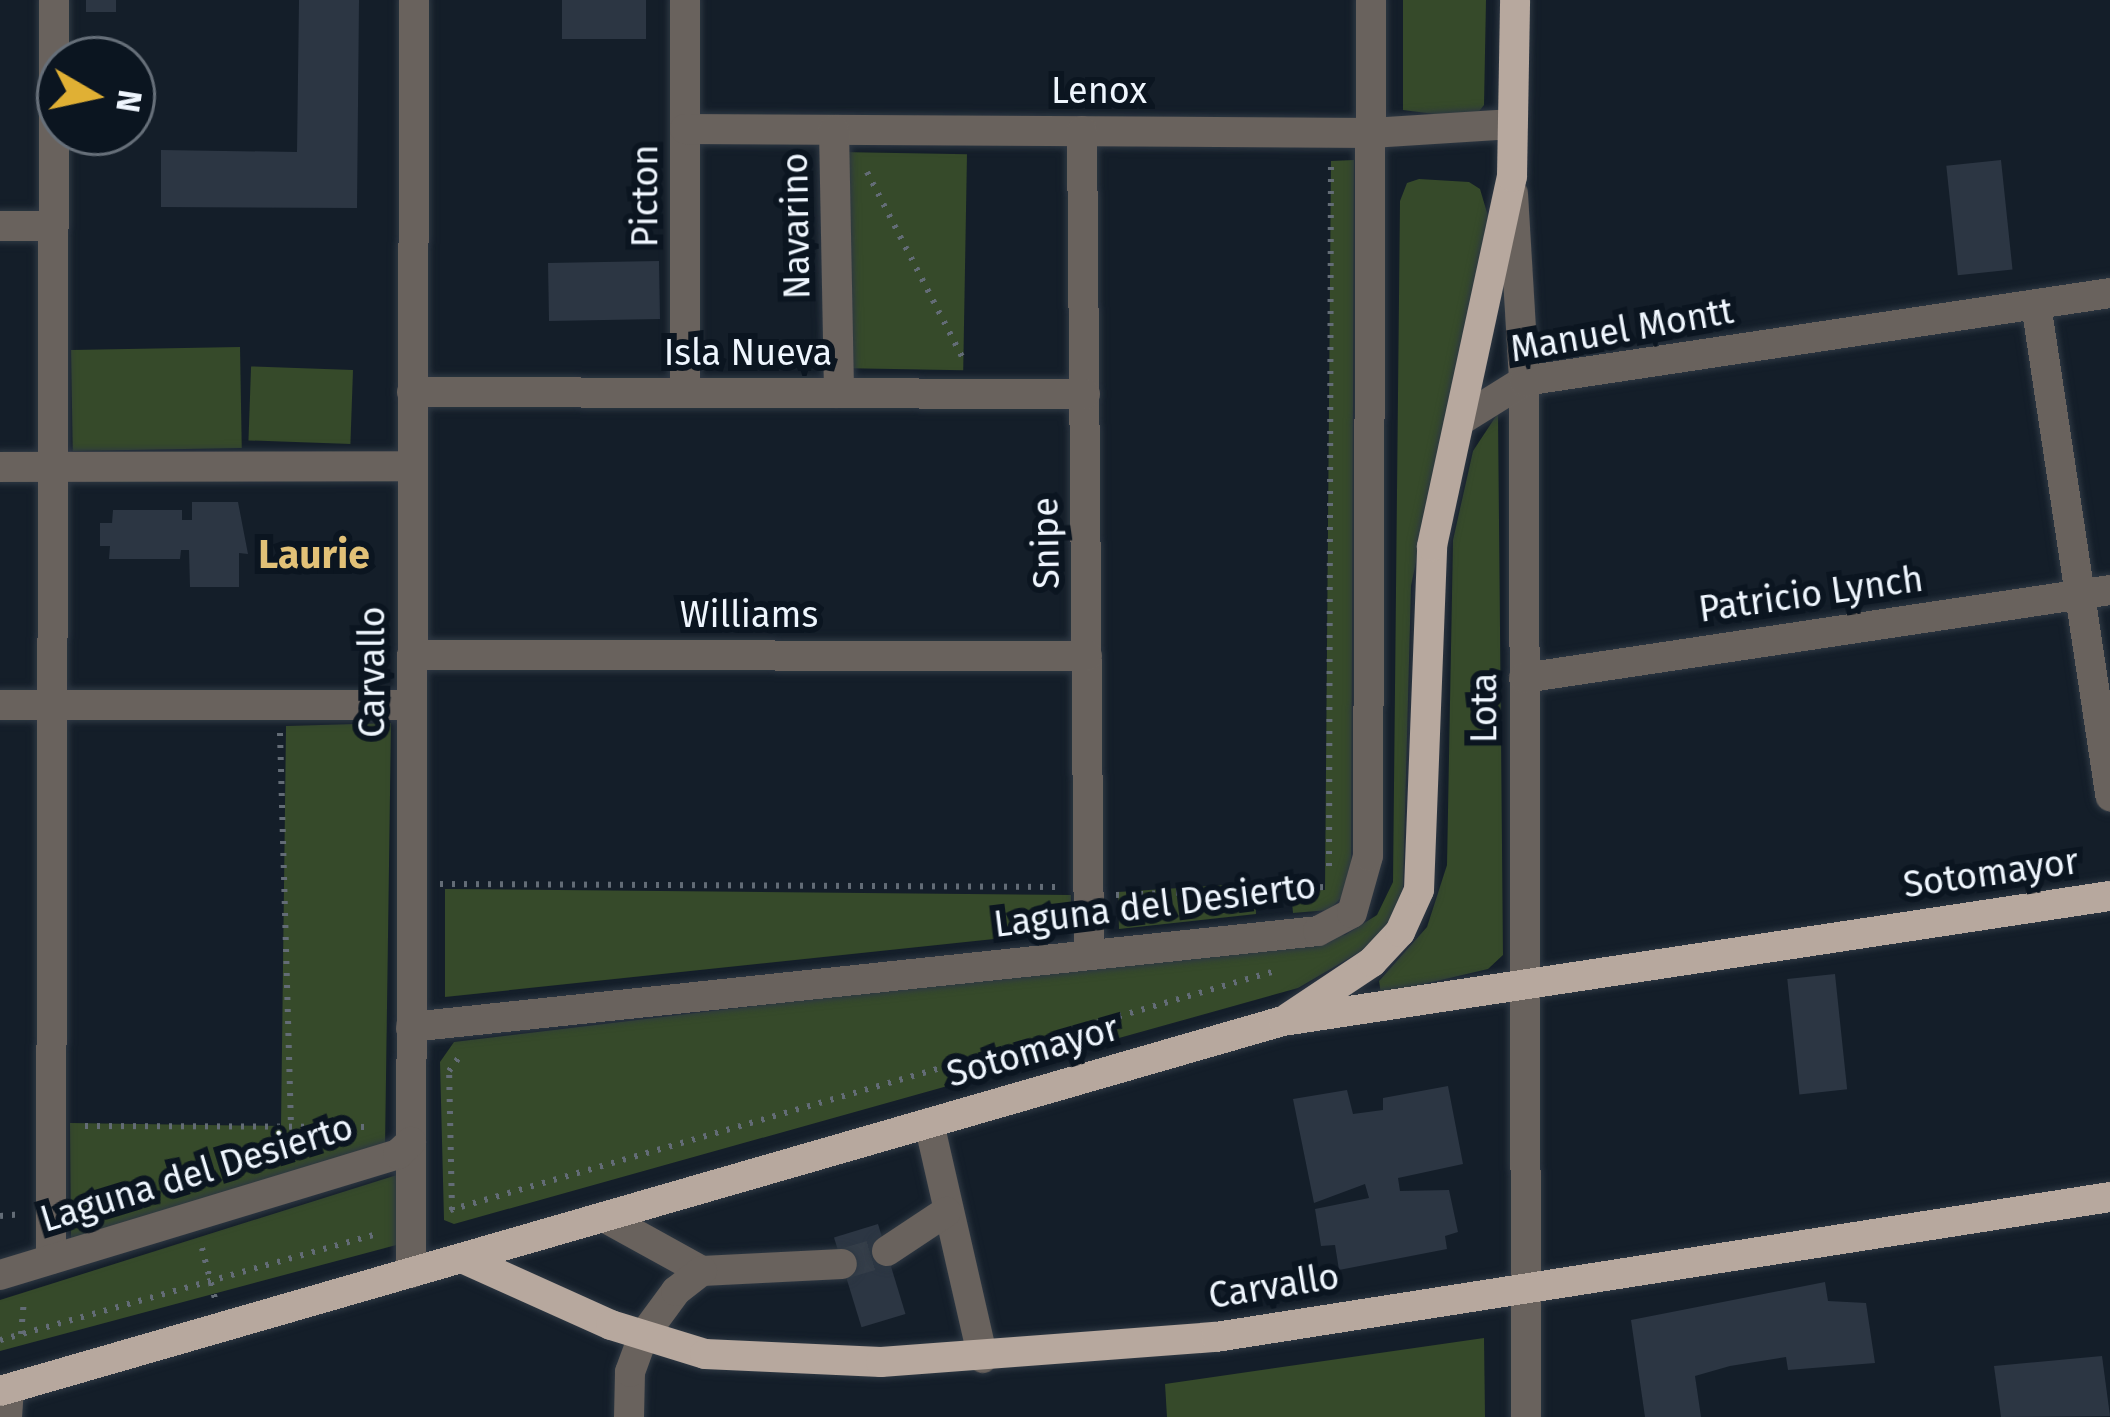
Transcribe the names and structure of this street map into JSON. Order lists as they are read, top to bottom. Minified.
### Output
{"streets":{"main road":["Carvallo","Lota","Sotomayor"],"street":["Lenox","Picton","Navarino","Manuel Montt","Isla Nueva","Snipe","Patricio Lynch","Williams","Laguna del Desierto"]},"crossings":[["Lenox","Picton"],["Lenox","Navarino"],["Lenox","Snipe"],["Lenox","Lota"],["Lenox","Laguna del Desierto"],["Picton","Isla Nueva"],["Navarino","Isla Nueva"],["Manuel Montt","Lota"],["Isla Nueva","Snipe"],["Isla Nueva","Carvallo"],["Snipe","Williams"],["Snipe","Laguna del Desierto"],["Patricio Lynch","Lota"],["Williams","Carvallo"],["Carvallo","Lota"],["Carvallo","Sotomayor"],["Carvallo","Laguna del Desierto"],["Lota","Sotomayor"]],"districts":["Laurie"],"north":"right"}
